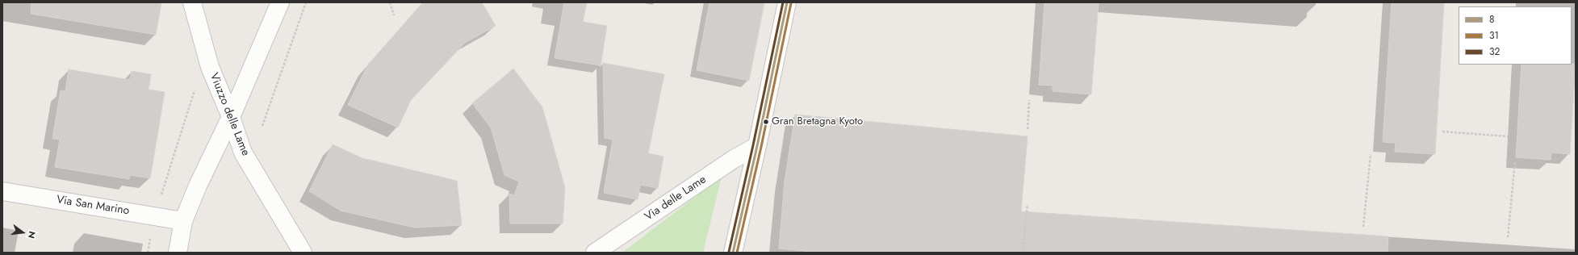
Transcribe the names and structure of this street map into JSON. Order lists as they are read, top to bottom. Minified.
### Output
{"streets":{"street":["Viuzzo delle Lame","Via delle Lame","Via San Marino"]},"places":["Gran Bretagna Kyoto"],"lines":["transit line 8","transit line 32","transit line 31"],"legend":["8","31","32"],"north":"right"}
